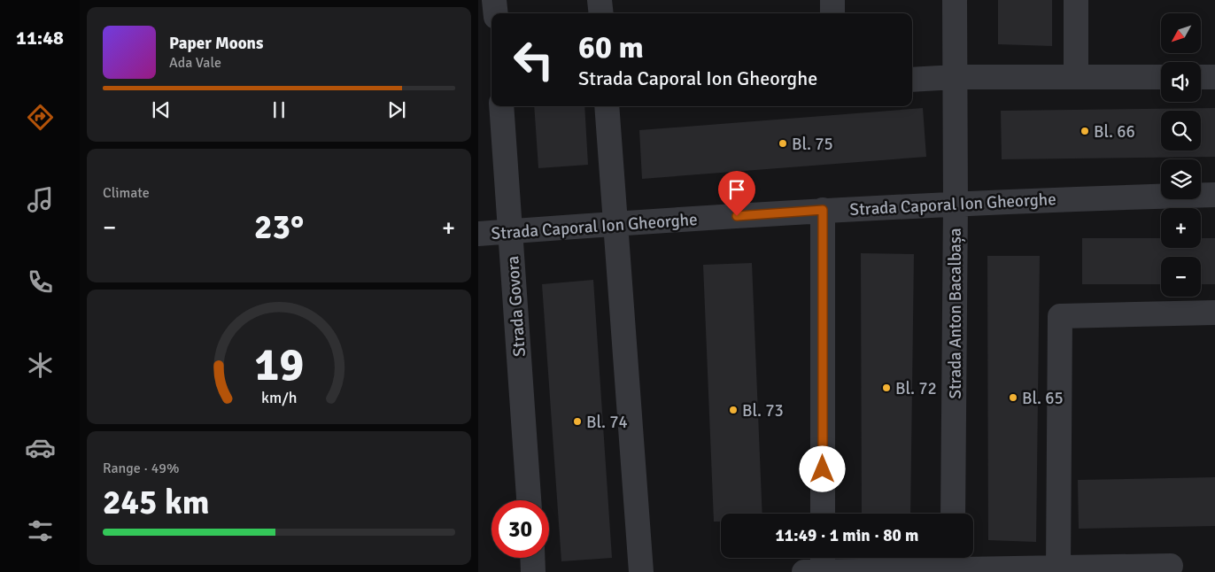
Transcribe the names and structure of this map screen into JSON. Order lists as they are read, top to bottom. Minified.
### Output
{"streets":{"street":["Strada Caporal Ion Gheorghe","Strada Govora","Strada Anton Bacalbașa"]},"crossings":[["Strada Caporal Ion Gheorghe","Strada Govora"],["Strada Caporal Ion Gheorghe","Strada Anton Bacalbașa"]],"places":["Bl. 66","Bl. 75","Bl. 72","Bl. 65","Bl. 73","Bl. 74"],"north":"bottom left","page":{"tabs":"11:48","map_buttons":["+","−"],"turn":["60 m","Strada Caporal Ion Gheorghe"],"song":["Paper Moons","Ada Vale"],"tile":["Climate",["Range · 49%","245 km"]],"heat":["−","23°","+"],"limit":"30","trip":"11:49 · 1 min · 80 m","gauge":["19","km/h"]}}
